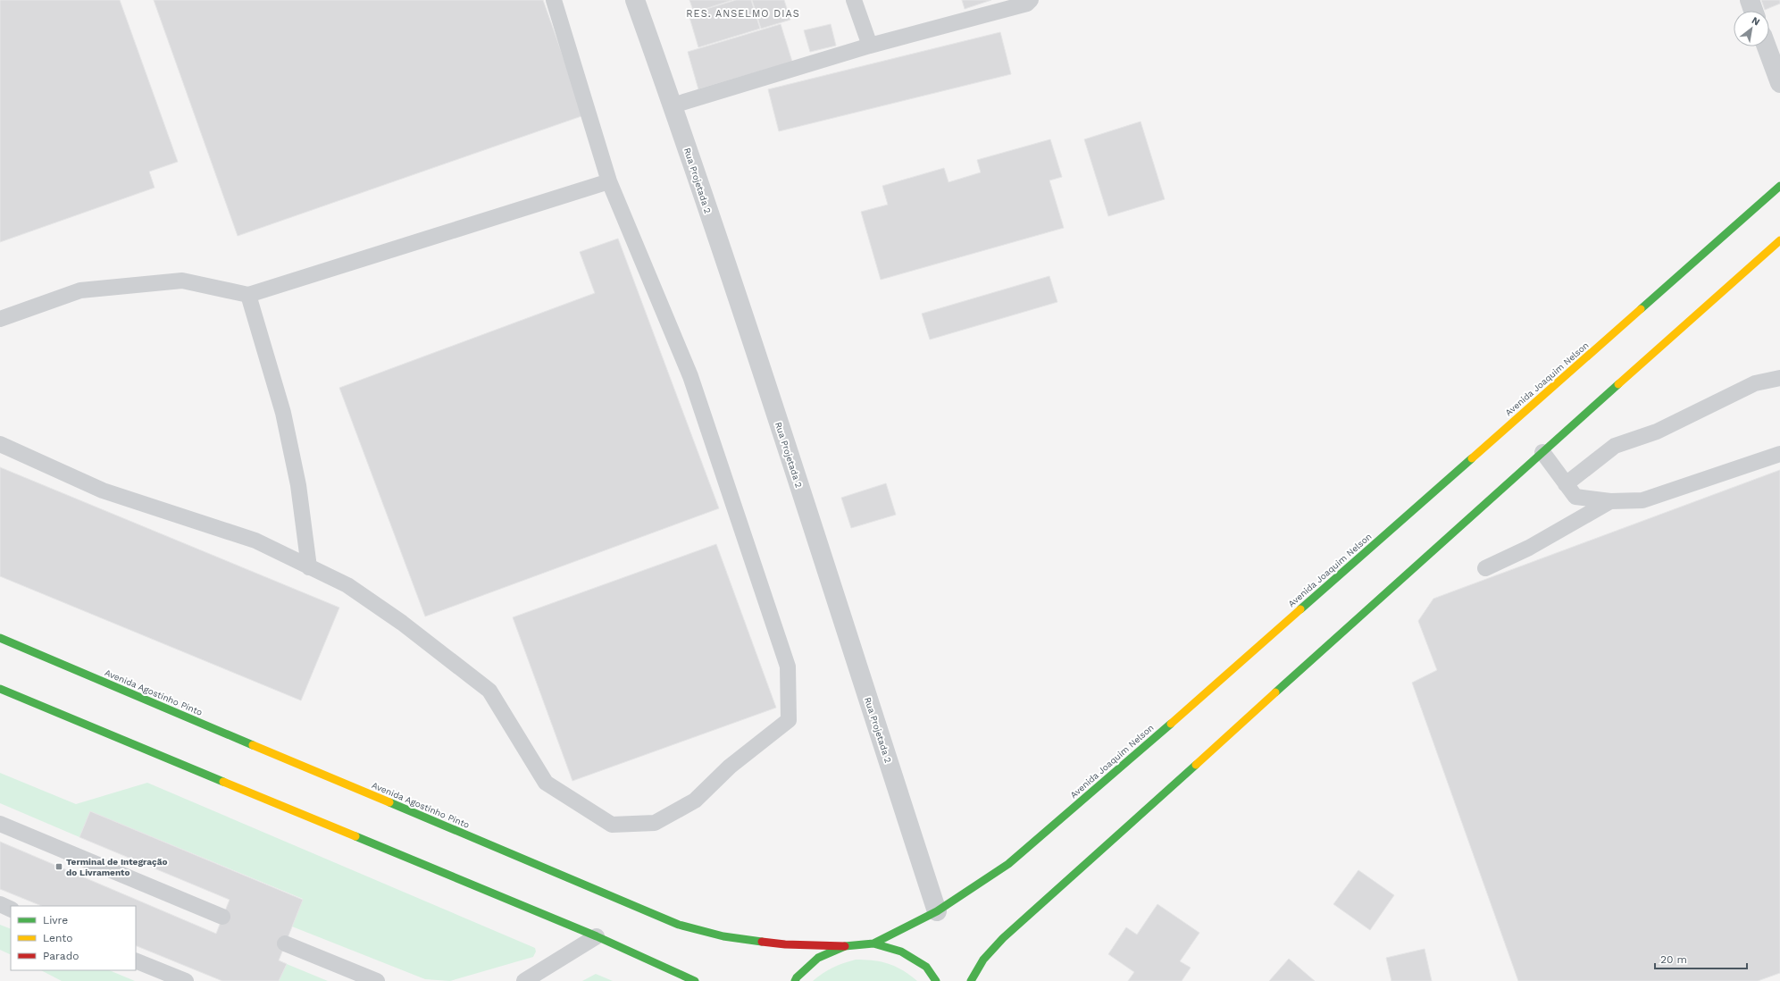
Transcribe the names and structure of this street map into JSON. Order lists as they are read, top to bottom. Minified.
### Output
{"streets":{"main road":["Avenida Joaquim Nelson","Avenida Agostinho Pinto"],"street":["Rua Projetada 2"]},"crossings":[["Rua Projetada 2","Avenida Joaquim Nelson"]],"districts":["RES. ANSELMO DIAS"],"places":{"transit":["Terminal de Integração do Livramento"]},"legend":["Livre","Lento","Parado"],"scale_bar":"20 m","north":"top right"}
